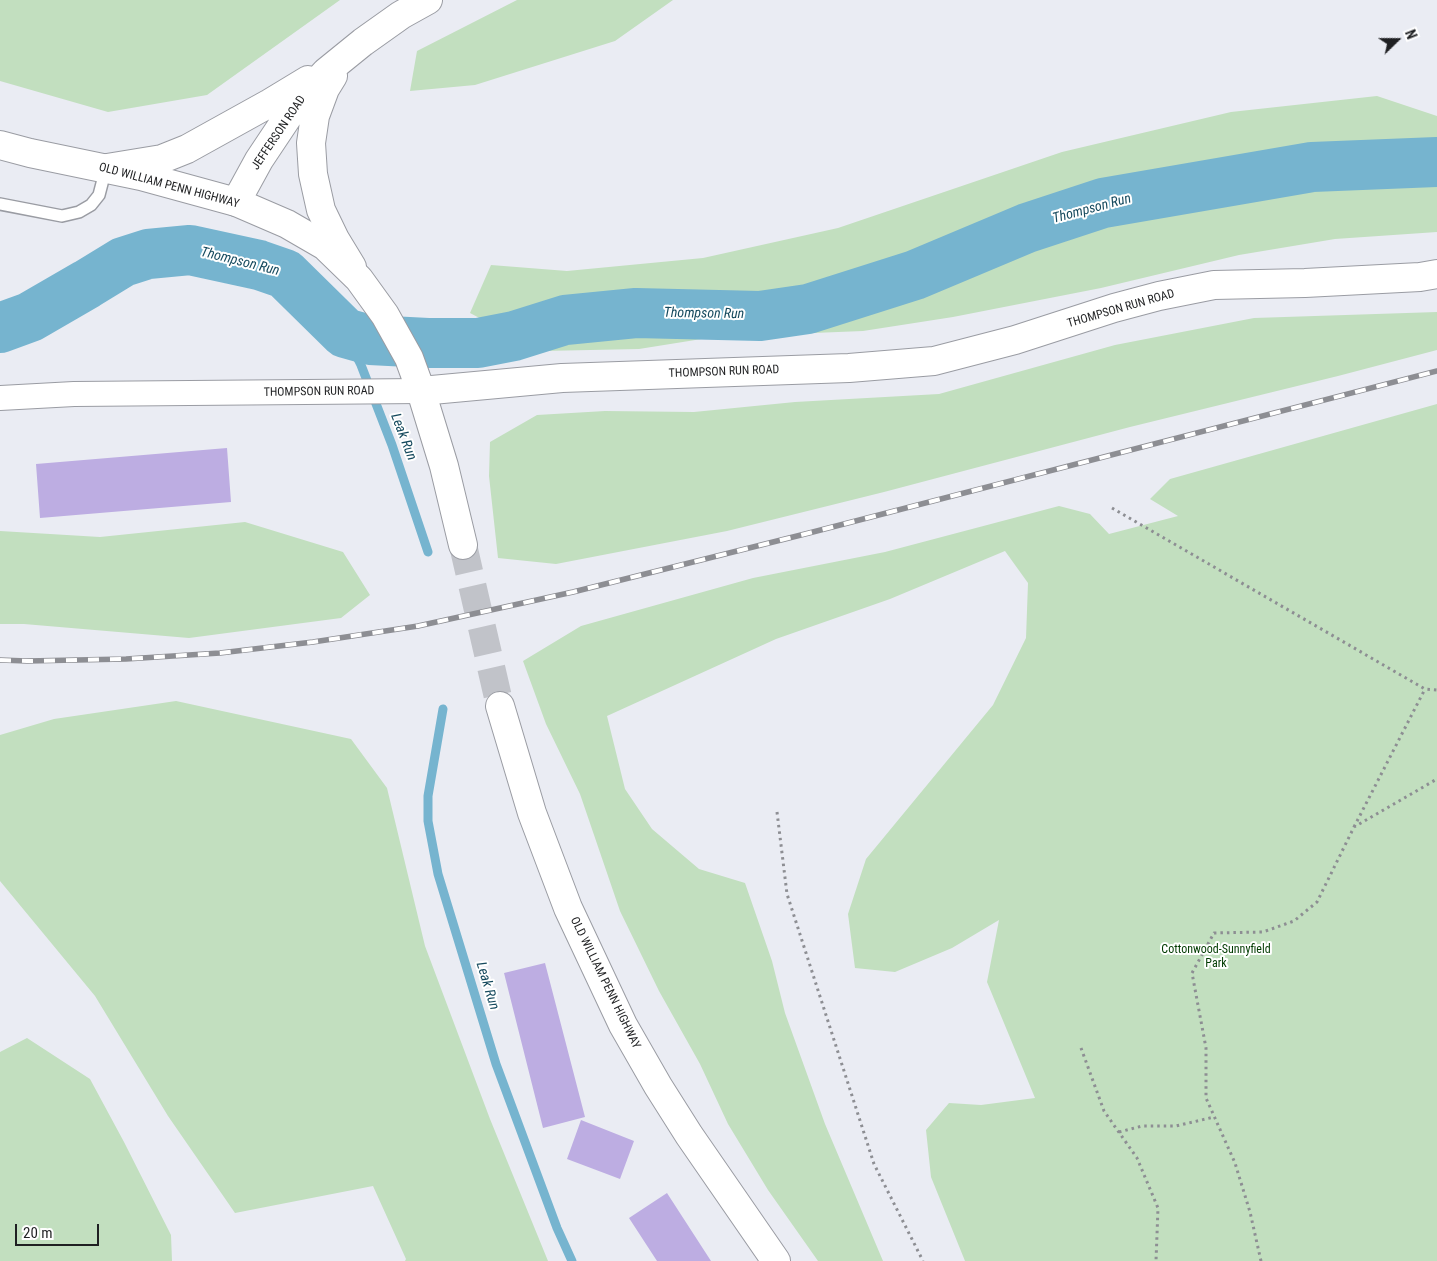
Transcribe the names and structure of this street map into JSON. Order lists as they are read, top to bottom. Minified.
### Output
{"streets":{"street":["JEFFERSON ROAD","OLD WILLIAM PENN HIGHWAY","THOMPSON RUN ROAD"]},"crossings":[["JEFFERSON ROAD","OLD WILLIAM PENN HIGHWAY"],["OLD WILLIAM PENN HIGHWAY","THOMPSON RUN ROAD"]],"water":["Thompson Run","Leak Run"],"parks":["Cottonwood-Sunnyfield Park"],"scale_bar":"20 m","north":"right"}
